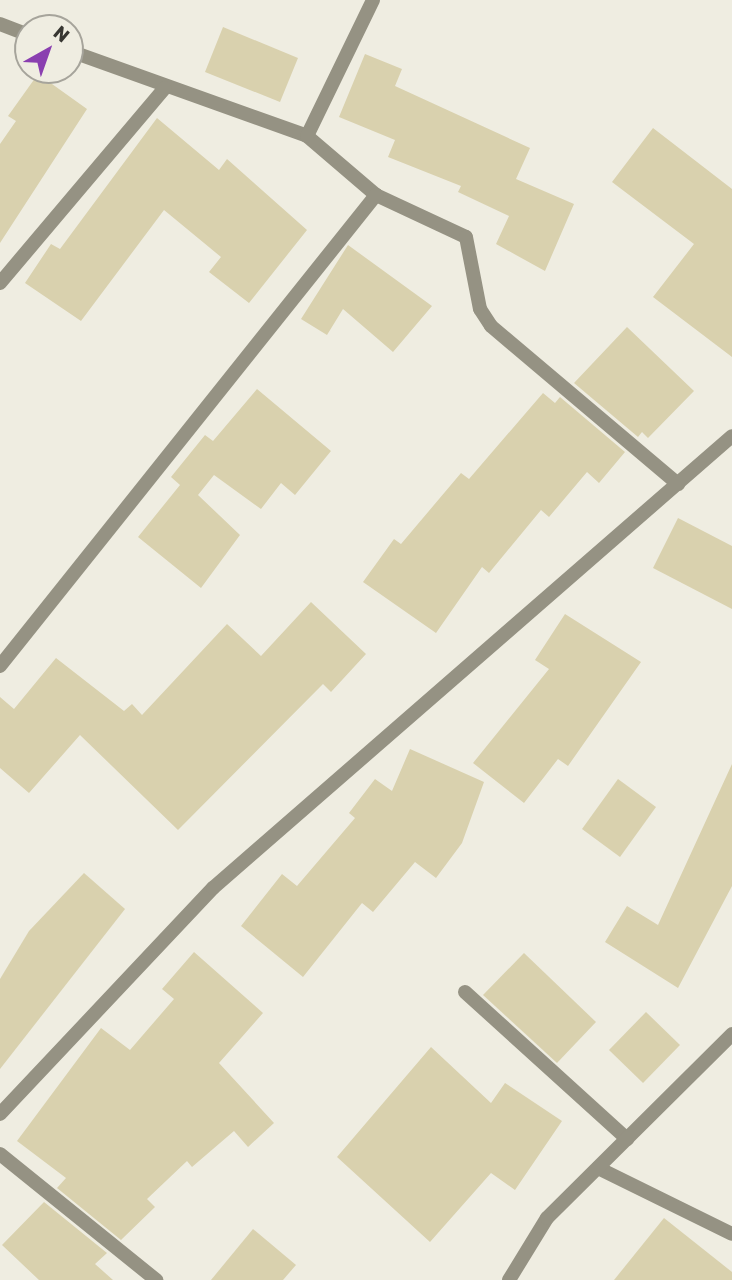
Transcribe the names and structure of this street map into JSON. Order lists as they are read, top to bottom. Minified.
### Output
{"north":"top right"}
